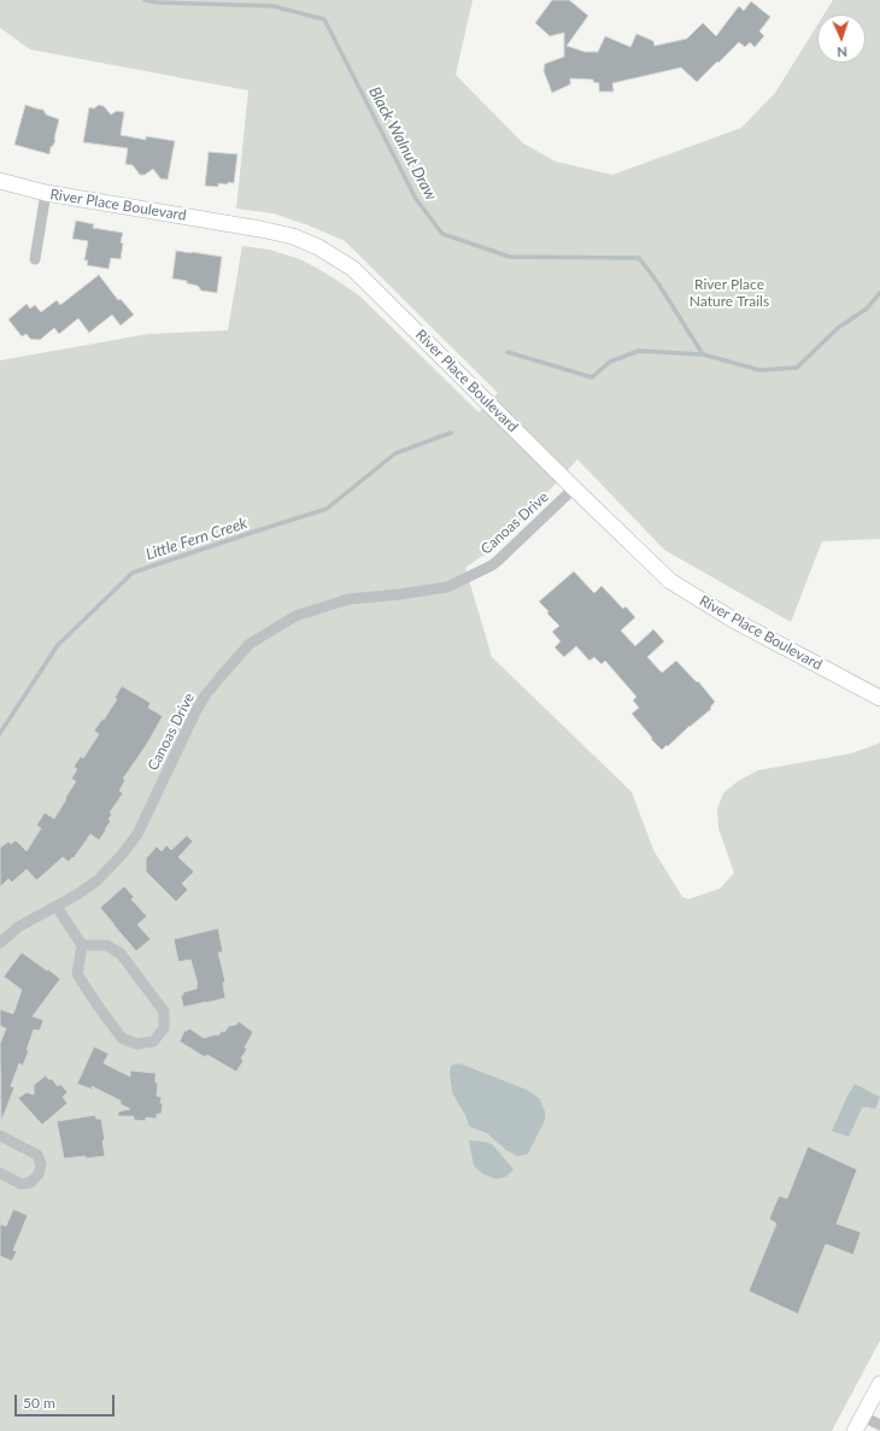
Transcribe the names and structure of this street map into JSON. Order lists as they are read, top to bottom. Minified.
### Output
{"streets":{"street":["River Place Boulevard","Canoas Drive"]},"crossings":[["River Place Boulevard","Canoas Drive"]],"water":["Black Walnut Draw","Little Fern Creek"],"parks":["River Place Nature Trails"],"scale_bar":"50 m","north":"bottom"}
